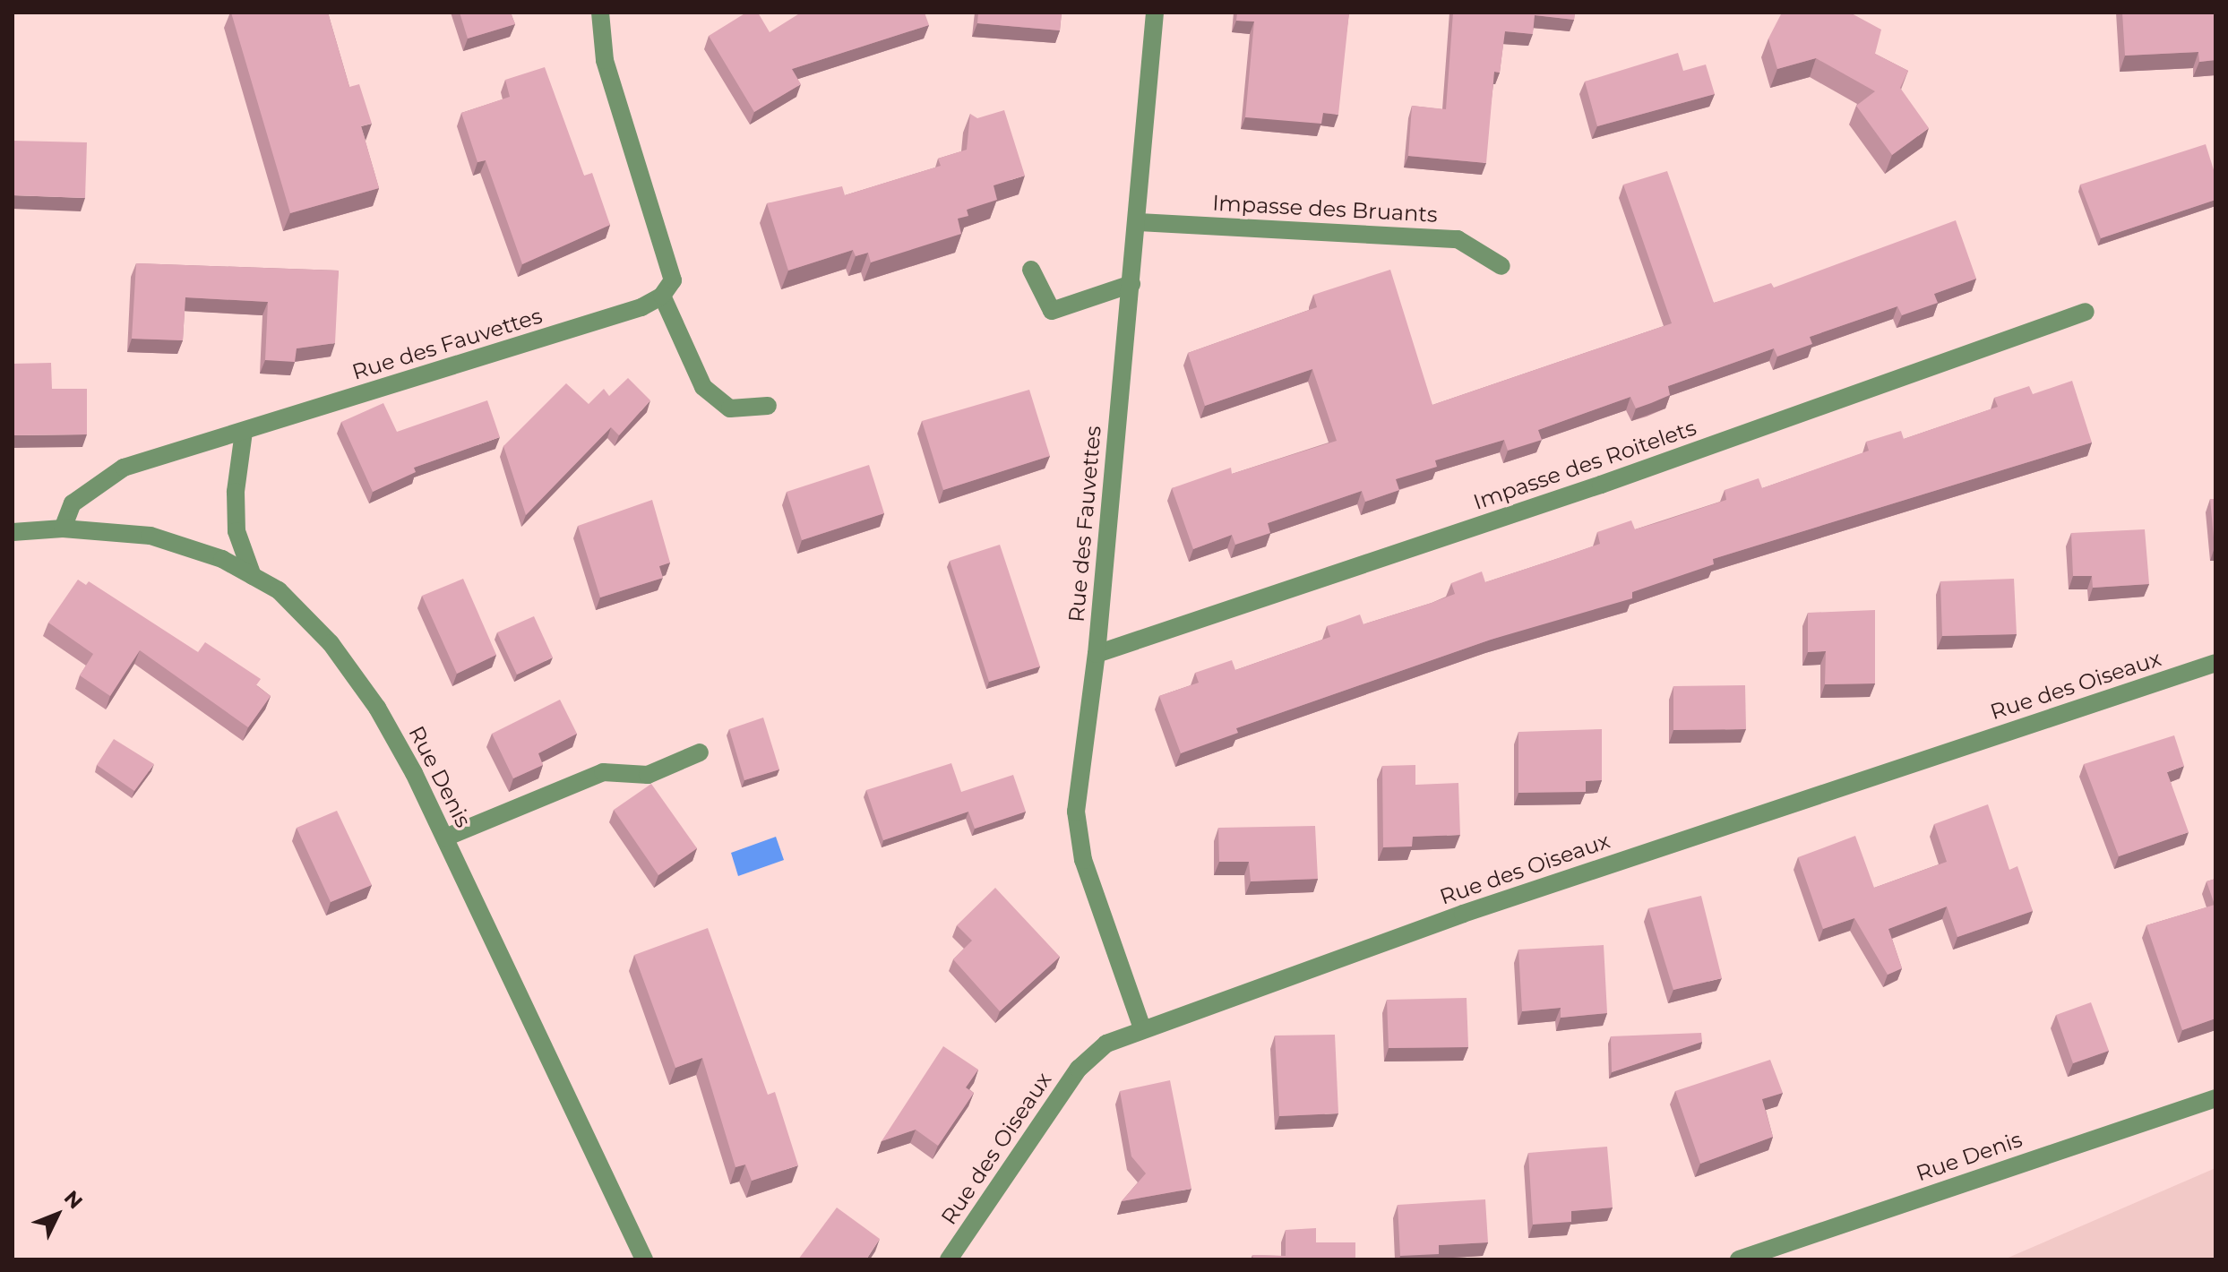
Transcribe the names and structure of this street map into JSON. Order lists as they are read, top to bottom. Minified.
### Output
{"streets":{"street":["Impasse des Bruants","Rue des Fauvettes","Impasse des Roitelets","Rue des Oiseaux","Rue Denis"]},"crossings":[["Impasse des Bruants","Rue des Fauvettes"],["Rue des Fauvettes","Impasse des Roitelets"],["Rue des Fauvettes","Rue des Oiseaux"],["Rue des Fauvettes","Rue Denis"]],"north":"top right"}
